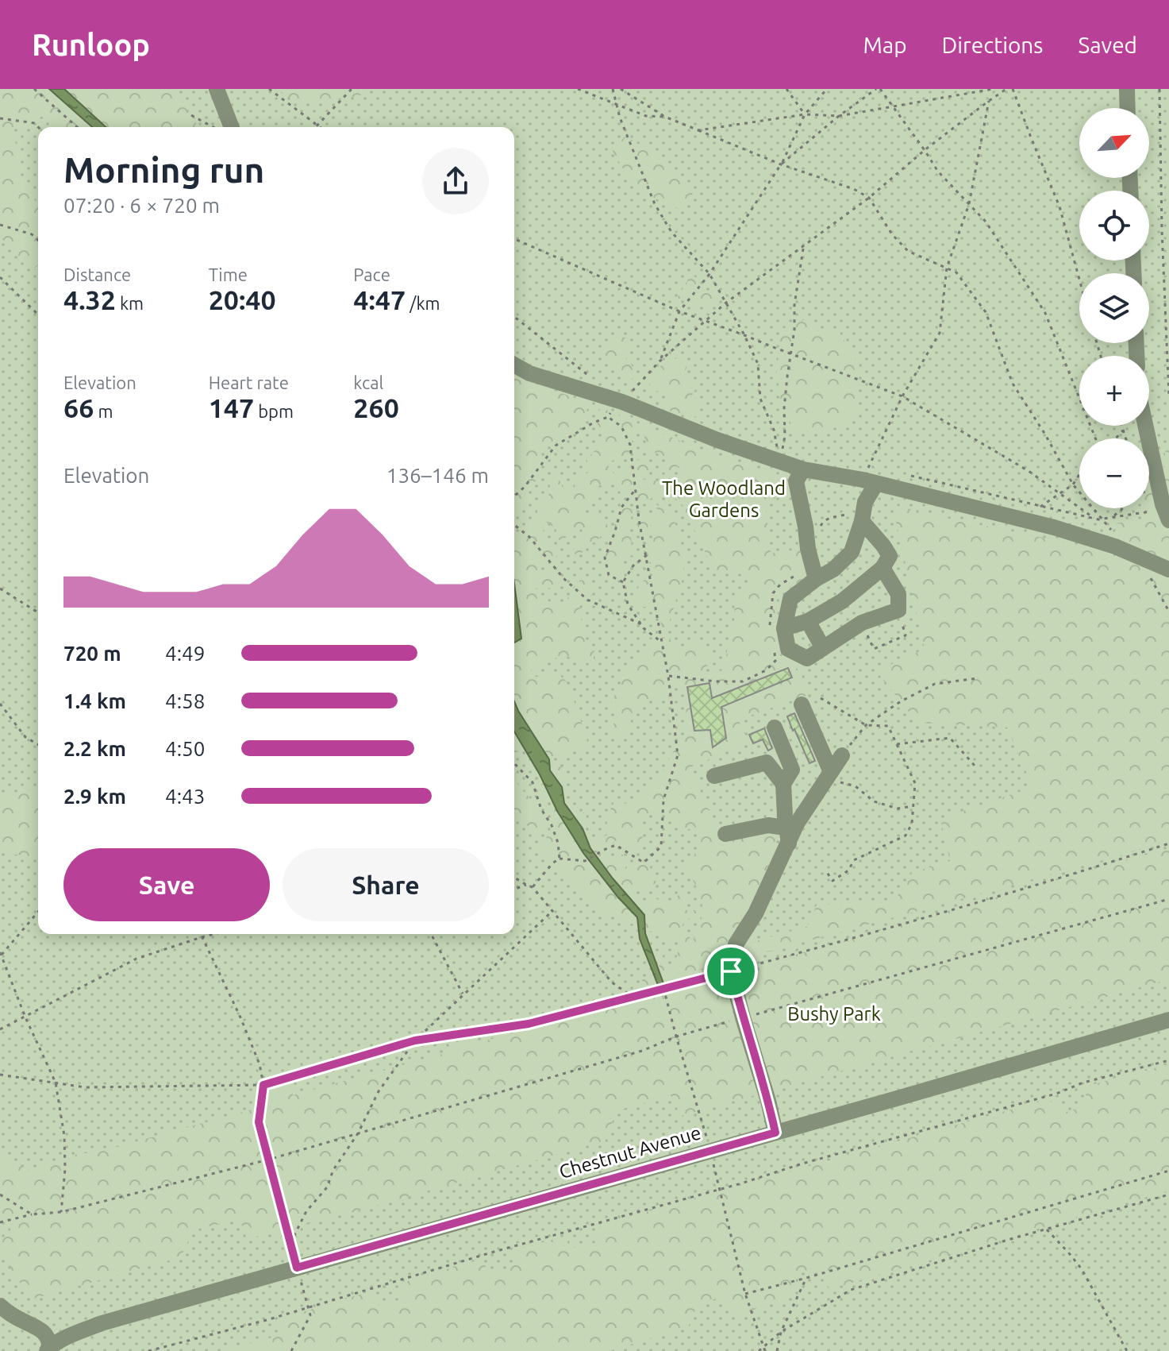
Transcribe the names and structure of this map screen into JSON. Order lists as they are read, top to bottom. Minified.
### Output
{"streets":{"street":["Chestnut Avenue"]},"parks":["The Woodland Gardens","Bushy Park"],"north":"top right","page":{"header":"Runloop","nav":["Map","Directions","Saved"],"map_buttons":["+","−"],"heading":["Morning run","07:20 · 6 × 720 m"],"stats":[["Distance","4.32 km"],["Time","20:40"],["Pace","4:47 /km"],["Elevation","66 m"],["Heart rate","147 bpm"],["kcal","260"]],"chart":["Elevation","136–146 m"],"list":[{"name":"720 m","note":"4:49"},{"name":"1.4 km","note":"4:58"},{"name":"2.2 km","note":"4:50"},{"name":"2.9 km","note":"4:43"}],"buttons":["Save","Share"]}}
